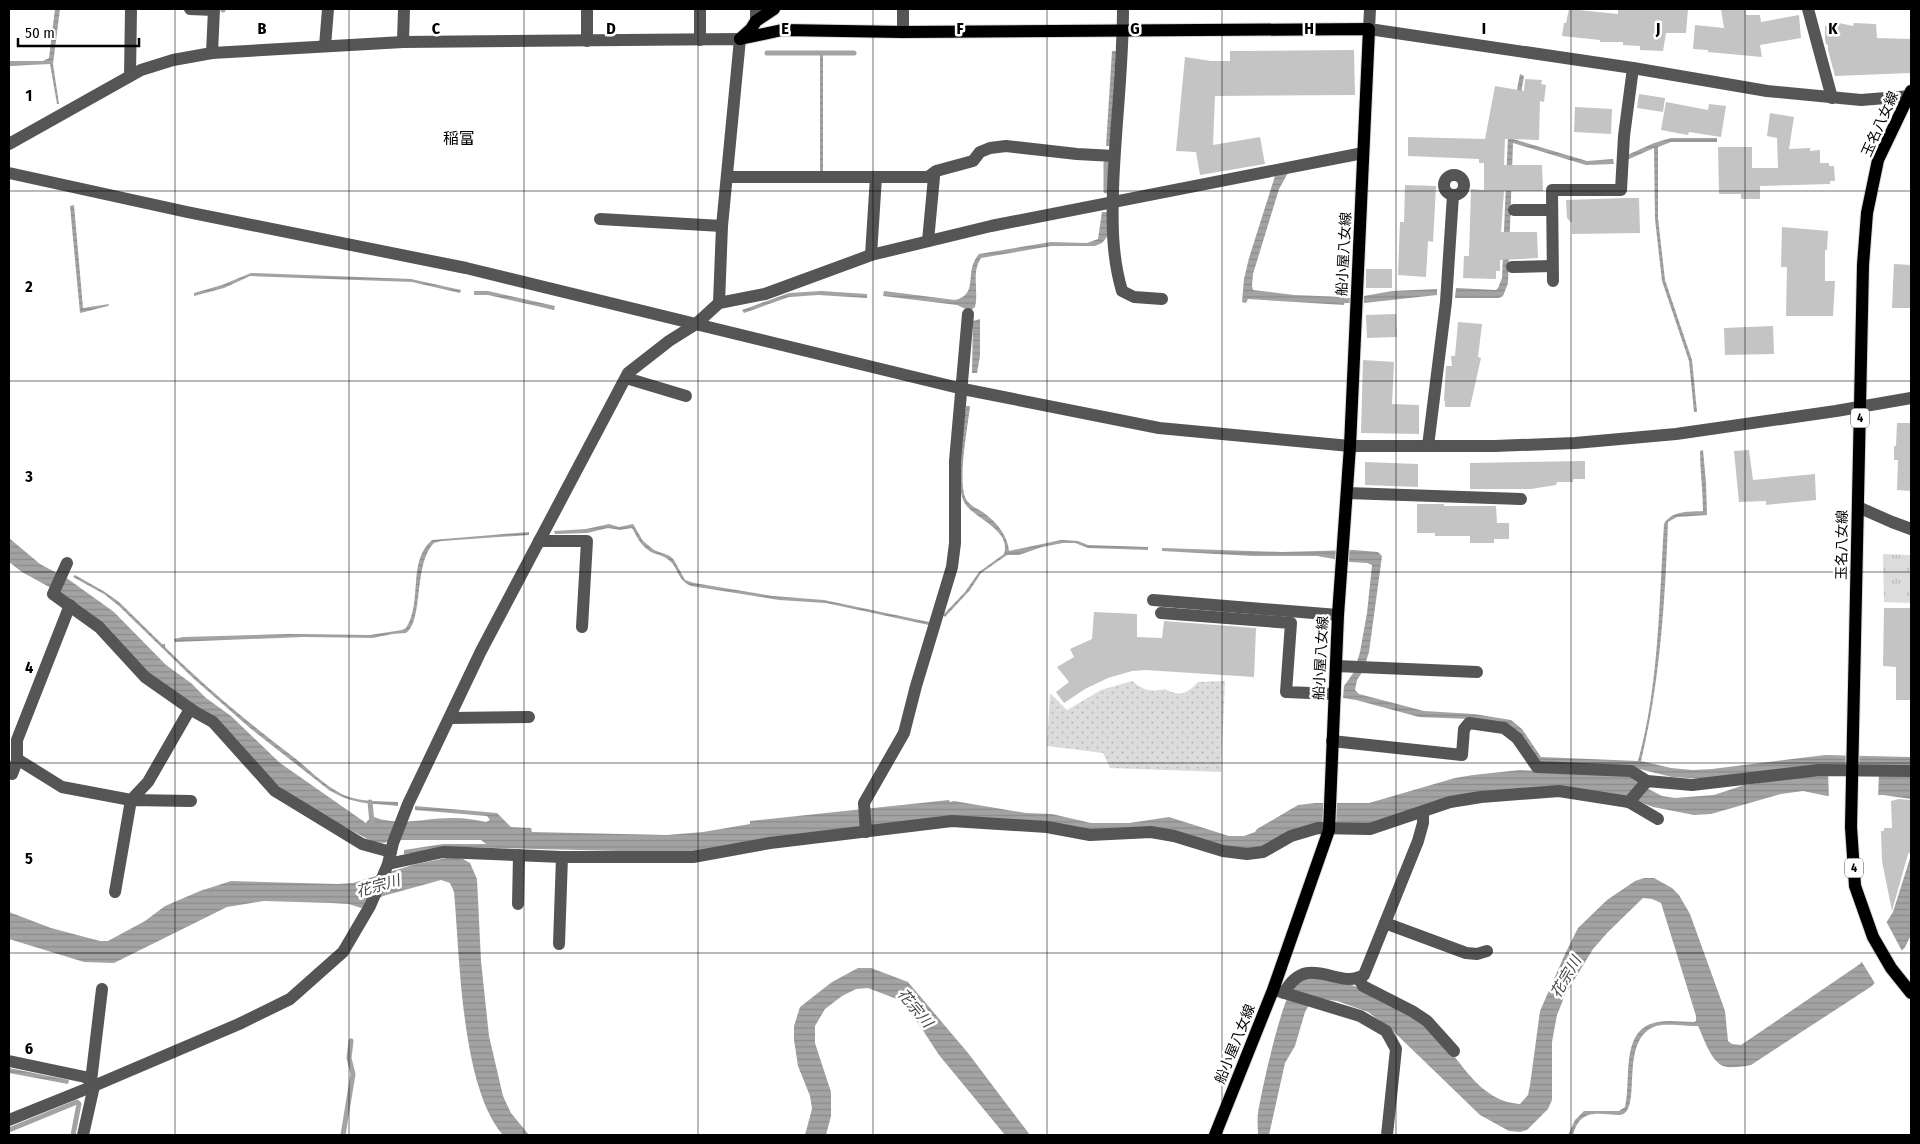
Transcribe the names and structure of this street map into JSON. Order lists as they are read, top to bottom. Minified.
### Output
{"streets":{"main road":["玉名八女線","船小屋八女線","4"]},"districts":["稲富"],"water":["花宗川"],"scale_bar":"50 m","grid":{"columns":["B","C","D","E","F","G","H","I","J","K"],"rows":["1","2","3","4","5","6"]}}
